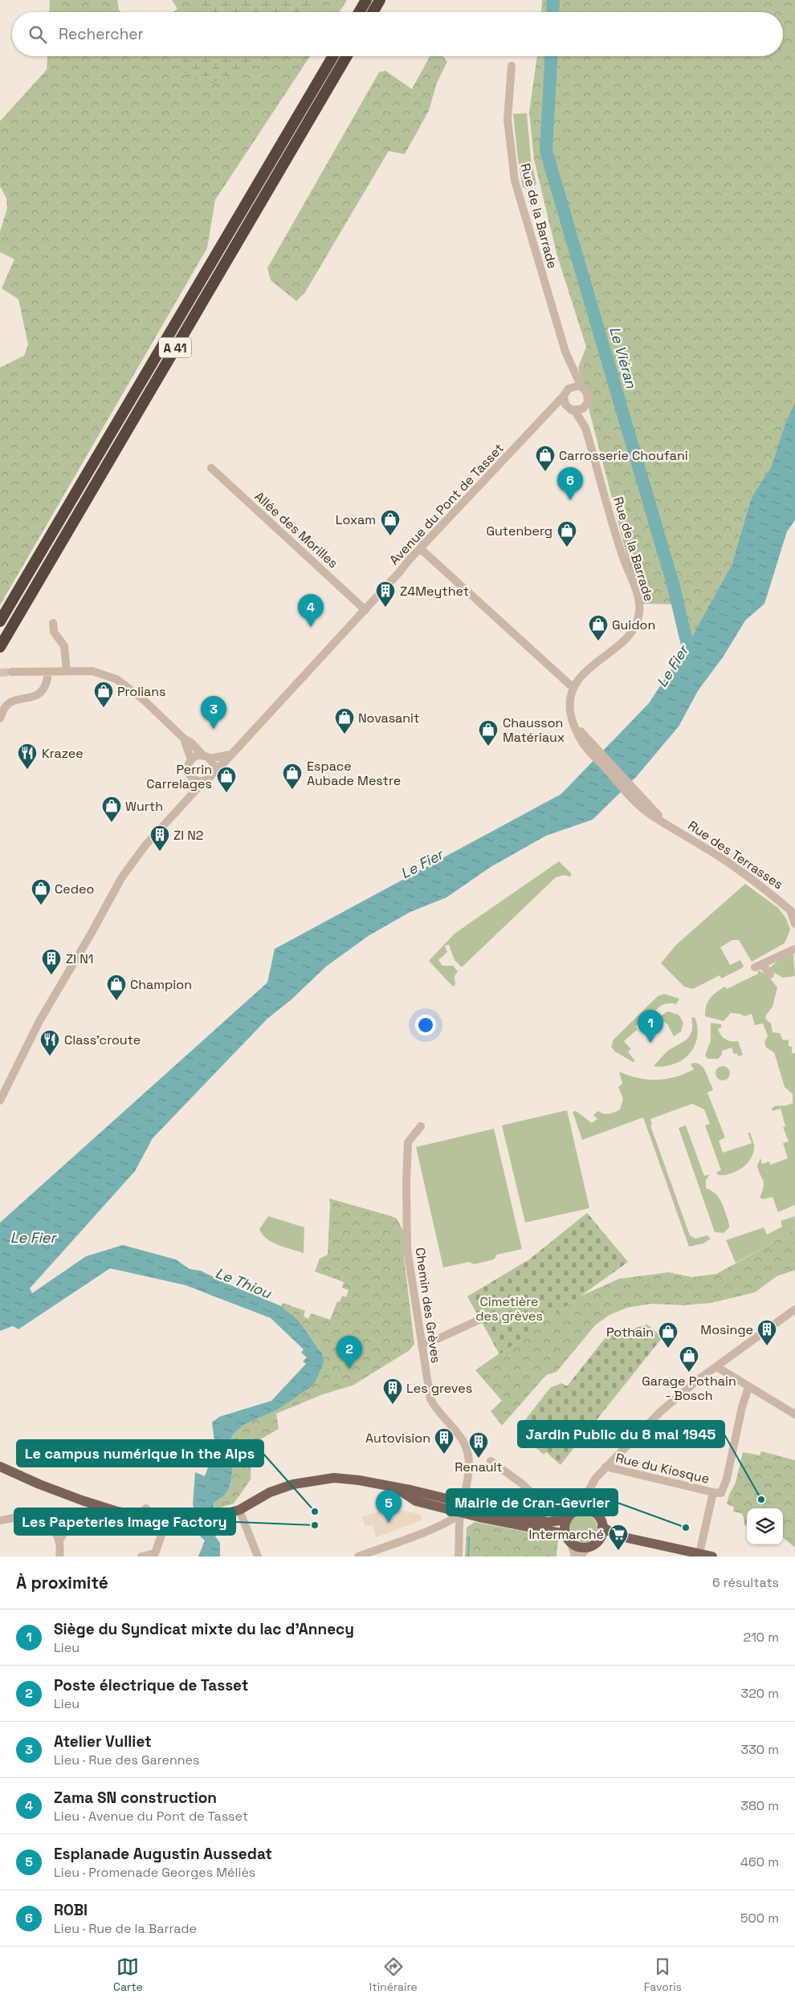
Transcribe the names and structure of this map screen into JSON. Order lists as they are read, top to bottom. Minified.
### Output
{"streets":{"highway":["A 41"],"street":["Rue de la Barrade","Avenue du Pont de Tasset","Allée des Morilles","Rue des Terrasses","Chemin des Grèves","Rue du Kiosque"]},"crossings":[["Rue de la Barrade","Avenue du Pont de Tasset"],["Rue de la Barrade","Rue des Terrasses"],["Avenue du Pont de Tasset","Allée des Morilles"]],"water":["Le Viéran","Le Fier","Le Thiou"],"parks":["Cimetière des grèves"],"places":{"shop":["Carrosserie Choufani","Loxam","Gutenberg","Guidon","Prolians","Novasanit","Chausson Matériaux","Espace Aubade Mestre","Perrin Carrelages","Wurth","Cedeo","Champion","Pothain","Garage Pothain - Bosch"],"building":["Z4Meythet","ZI N2","ZI N1","Mosinge","Les greves","Autovision","Renault"],"restaurant":["Krazee","Class'croute"],"other":["Jardin Public du 8 mai 1945","Le campus numérique in the Alps","Les Papeteries Image Factory","Mairie de Cran-Gevrier"],"supermarket":["Intermarché"]},"page":{"search":"Rechercher","pins":["6","4","3","1","2","5"],"heading":["À proximité","6 résultats"],"list":[{"mark":"1","name":"Siège du Syndicat mixte du lac d'Annecy","note":"Lieu","value":"210 m"},{"mark":"2","name":"Poste électrique de Tasset","note":"Lieu","value":"320 m"},{"mark":"3","name":"Atelier Vulliet","note":"Lieu · Rue des Garennes","value":"330 m"},{"mark":"4","name":"Zama SN construction","note":"Lieu · Avenue du Pont de Tasset","value":"380 m"},{"mark":"5","name":"Esplanade Augustin Aussedat","note":"Lieu · Promenade Georges Méliès","value":"460 m"},{"mark":"6","name":"ROBI","note":"Lieu · Rue de la Barrade","value":"500 m"}],"nav":["Carte","Itinéraire","Favoris"]}}
